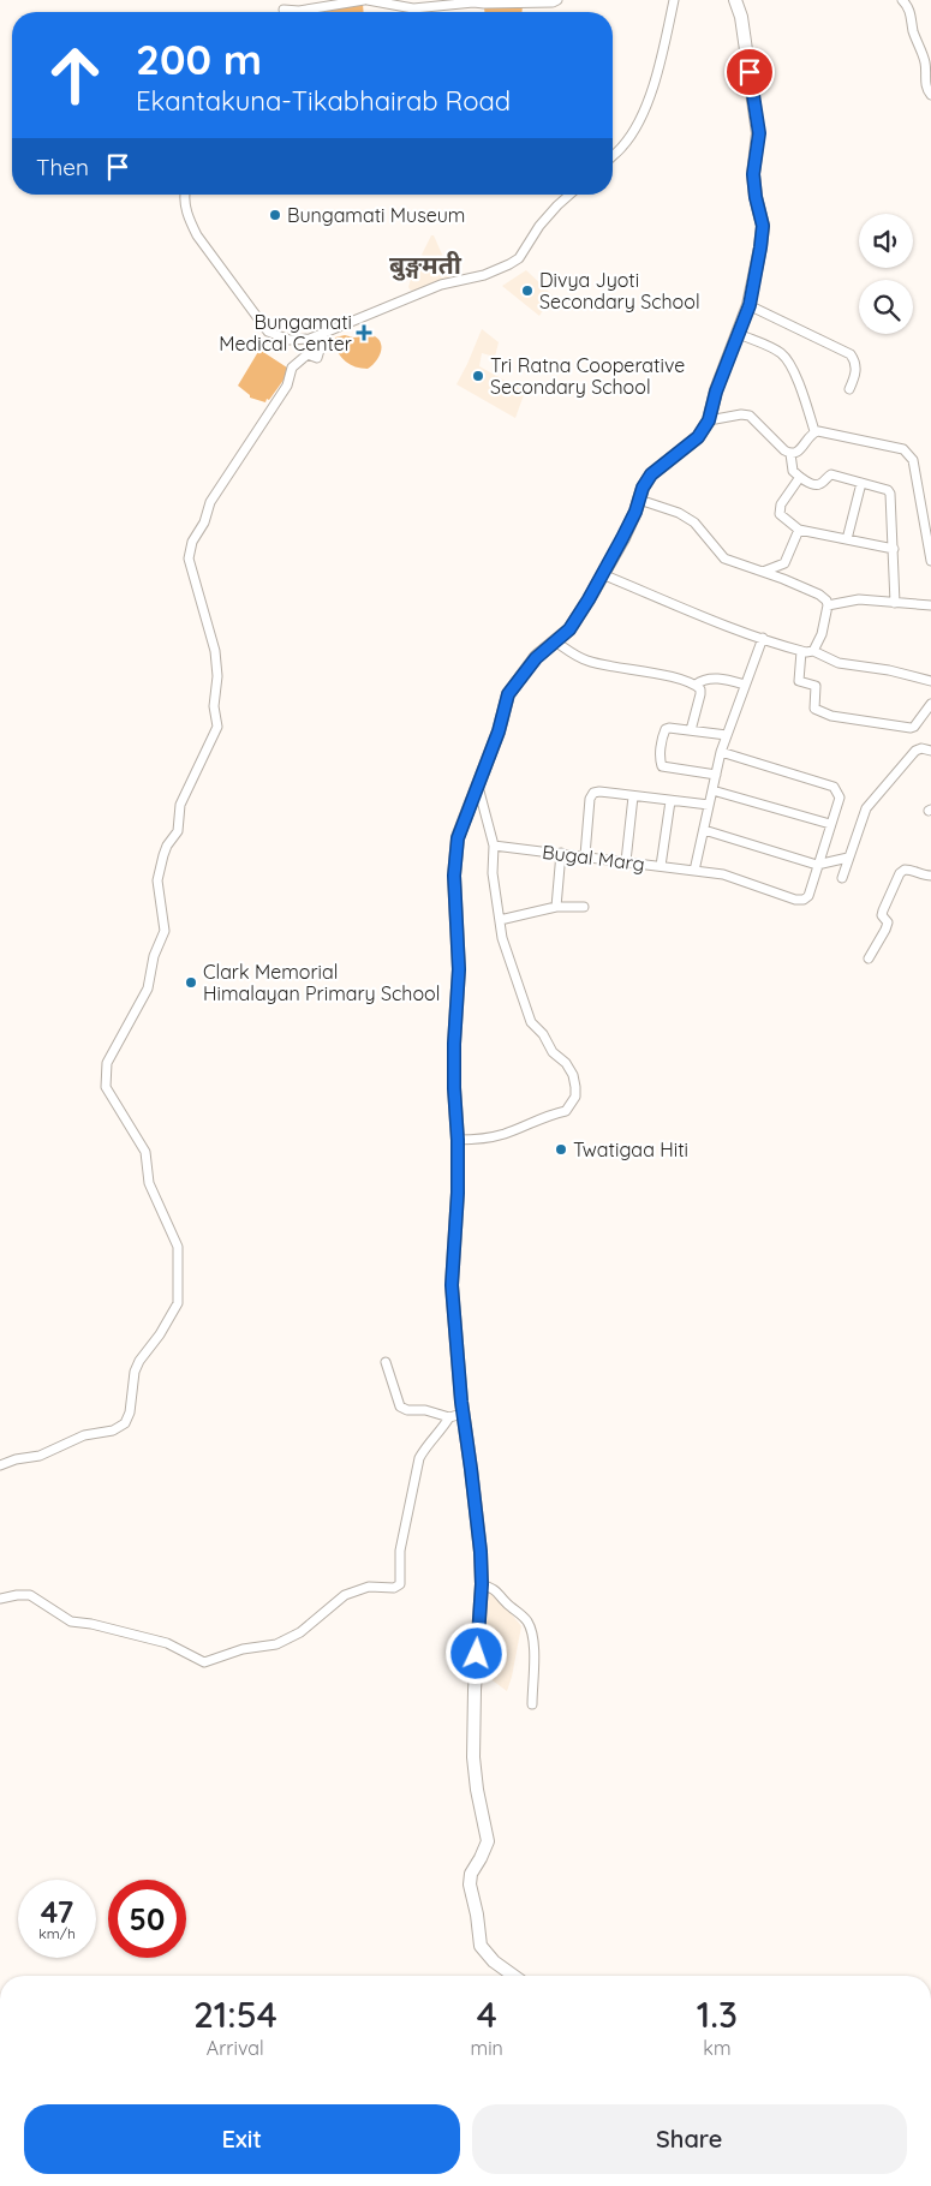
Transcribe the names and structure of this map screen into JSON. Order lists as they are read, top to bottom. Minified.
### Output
{"streets":{"street":["Bugal Marg"]},"districts":["बुङ्गमती"],"places":{"other":["Bungamati Museum","Divya Jyoti Secondary School","Tri Ratna Cooperative Secondary School","Clark Memorial Himalayan Primary School","Twatigaa Hiti"],"health":["Bungamati Medical Center"]},"page":{"turn":["200 m","Ekantakuna-Tikabhairab Road"],"then":"Then","speed":"47 km/h","limit":"50","eta":["21:54","Arrival","4","min","1.3","km"],"buttons":["Exit","Share"]}}
